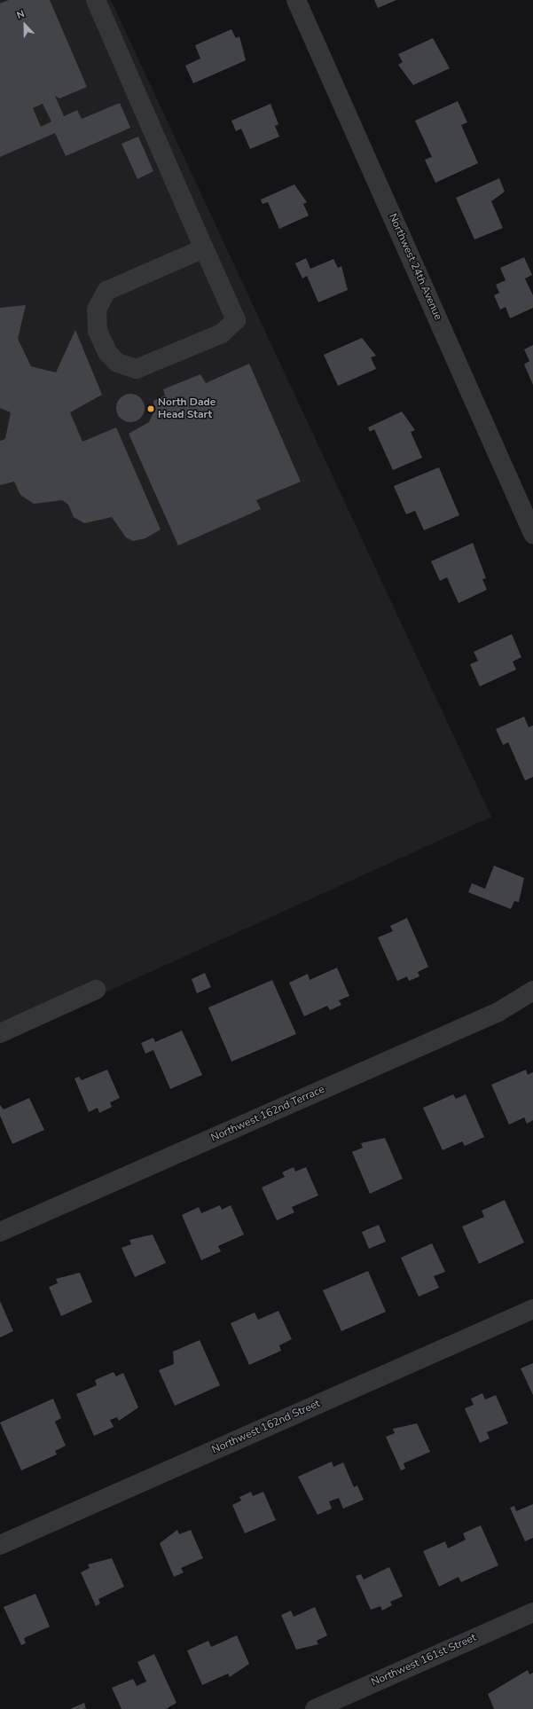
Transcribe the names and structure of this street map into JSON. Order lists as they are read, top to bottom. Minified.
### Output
{"streets":{"street":["Northwest 24th Avenue","Northwest 162nd Terrace","Northwest 162nd Street","Northwest 161st Street"]},"places":["North Dade Head Start"],"north":"top"}
